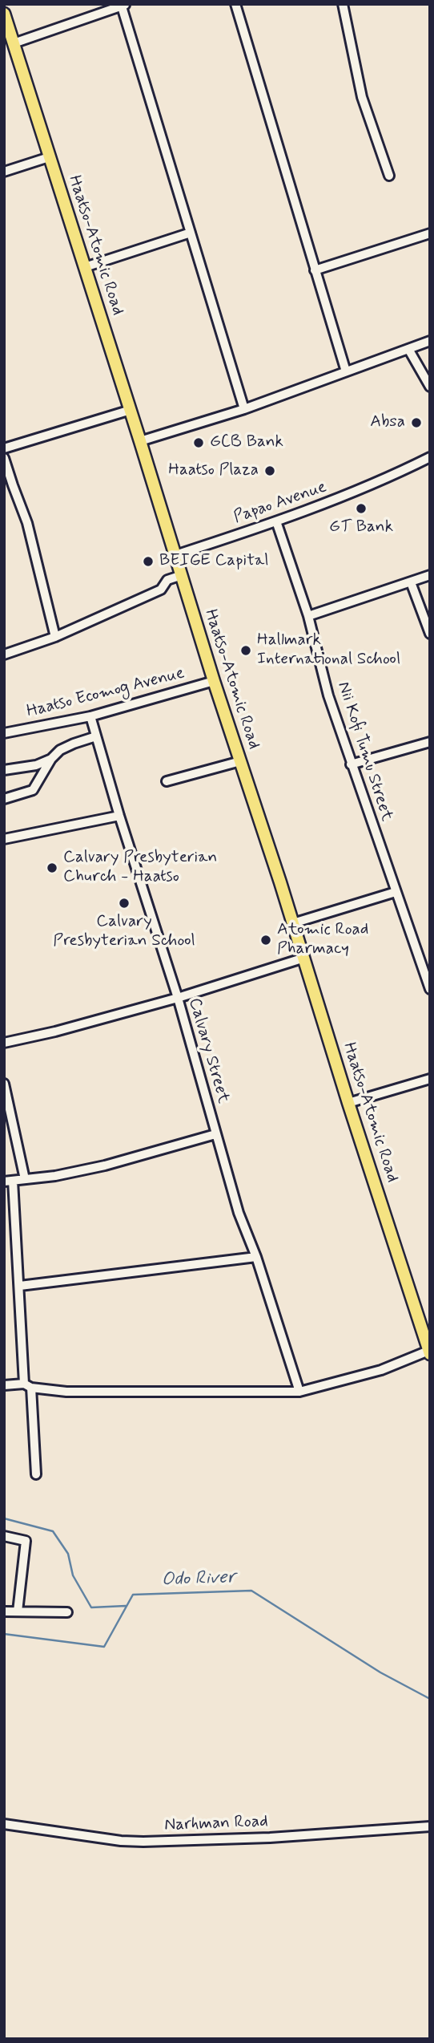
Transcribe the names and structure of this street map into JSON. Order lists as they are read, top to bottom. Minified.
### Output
{"streets":{"main road":["Haatso-Atomic Road"],"street":["Papao Avenue","Haatso Ecomog Avenue","Nii Kofi Tumu Street","Calvary Street","Narhman Road"]},"crossings":[["Haatso-Atomic Road","Papao Avenue"],["Haatso-Atomic Road","Haatso Ecomog Avenue"],["Papao Avenue","Nii Kofi Tumu Street"],["Haatso Ecomog Avenue","Calvary Street"]],"water":["Odo River"],"places":["Absa","GCB Bank","Haatso Plaza","GT Bank","BEIGE Capital","Hallmark International School","Calvary Presbyterian Church - Haatso","Calvary Presbyterian School","Atomic Road Pharmacy"]}
